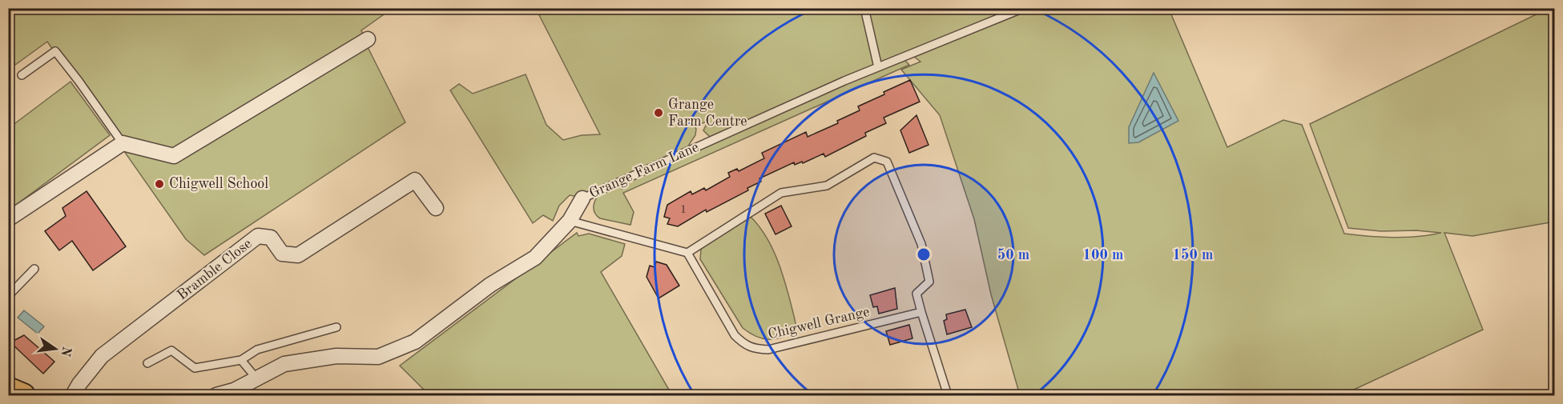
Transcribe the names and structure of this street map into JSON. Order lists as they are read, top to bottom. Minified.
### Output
{"streets":{"street":["Grange Farm Lane","Bramble Close"],"lane":["Chigwell Grange"]},"places":["Grange Farm Centre","Chigwell School"],"house_numbers":["1"],"north":"right","rings":["50 m","100 m","150 m"]}
